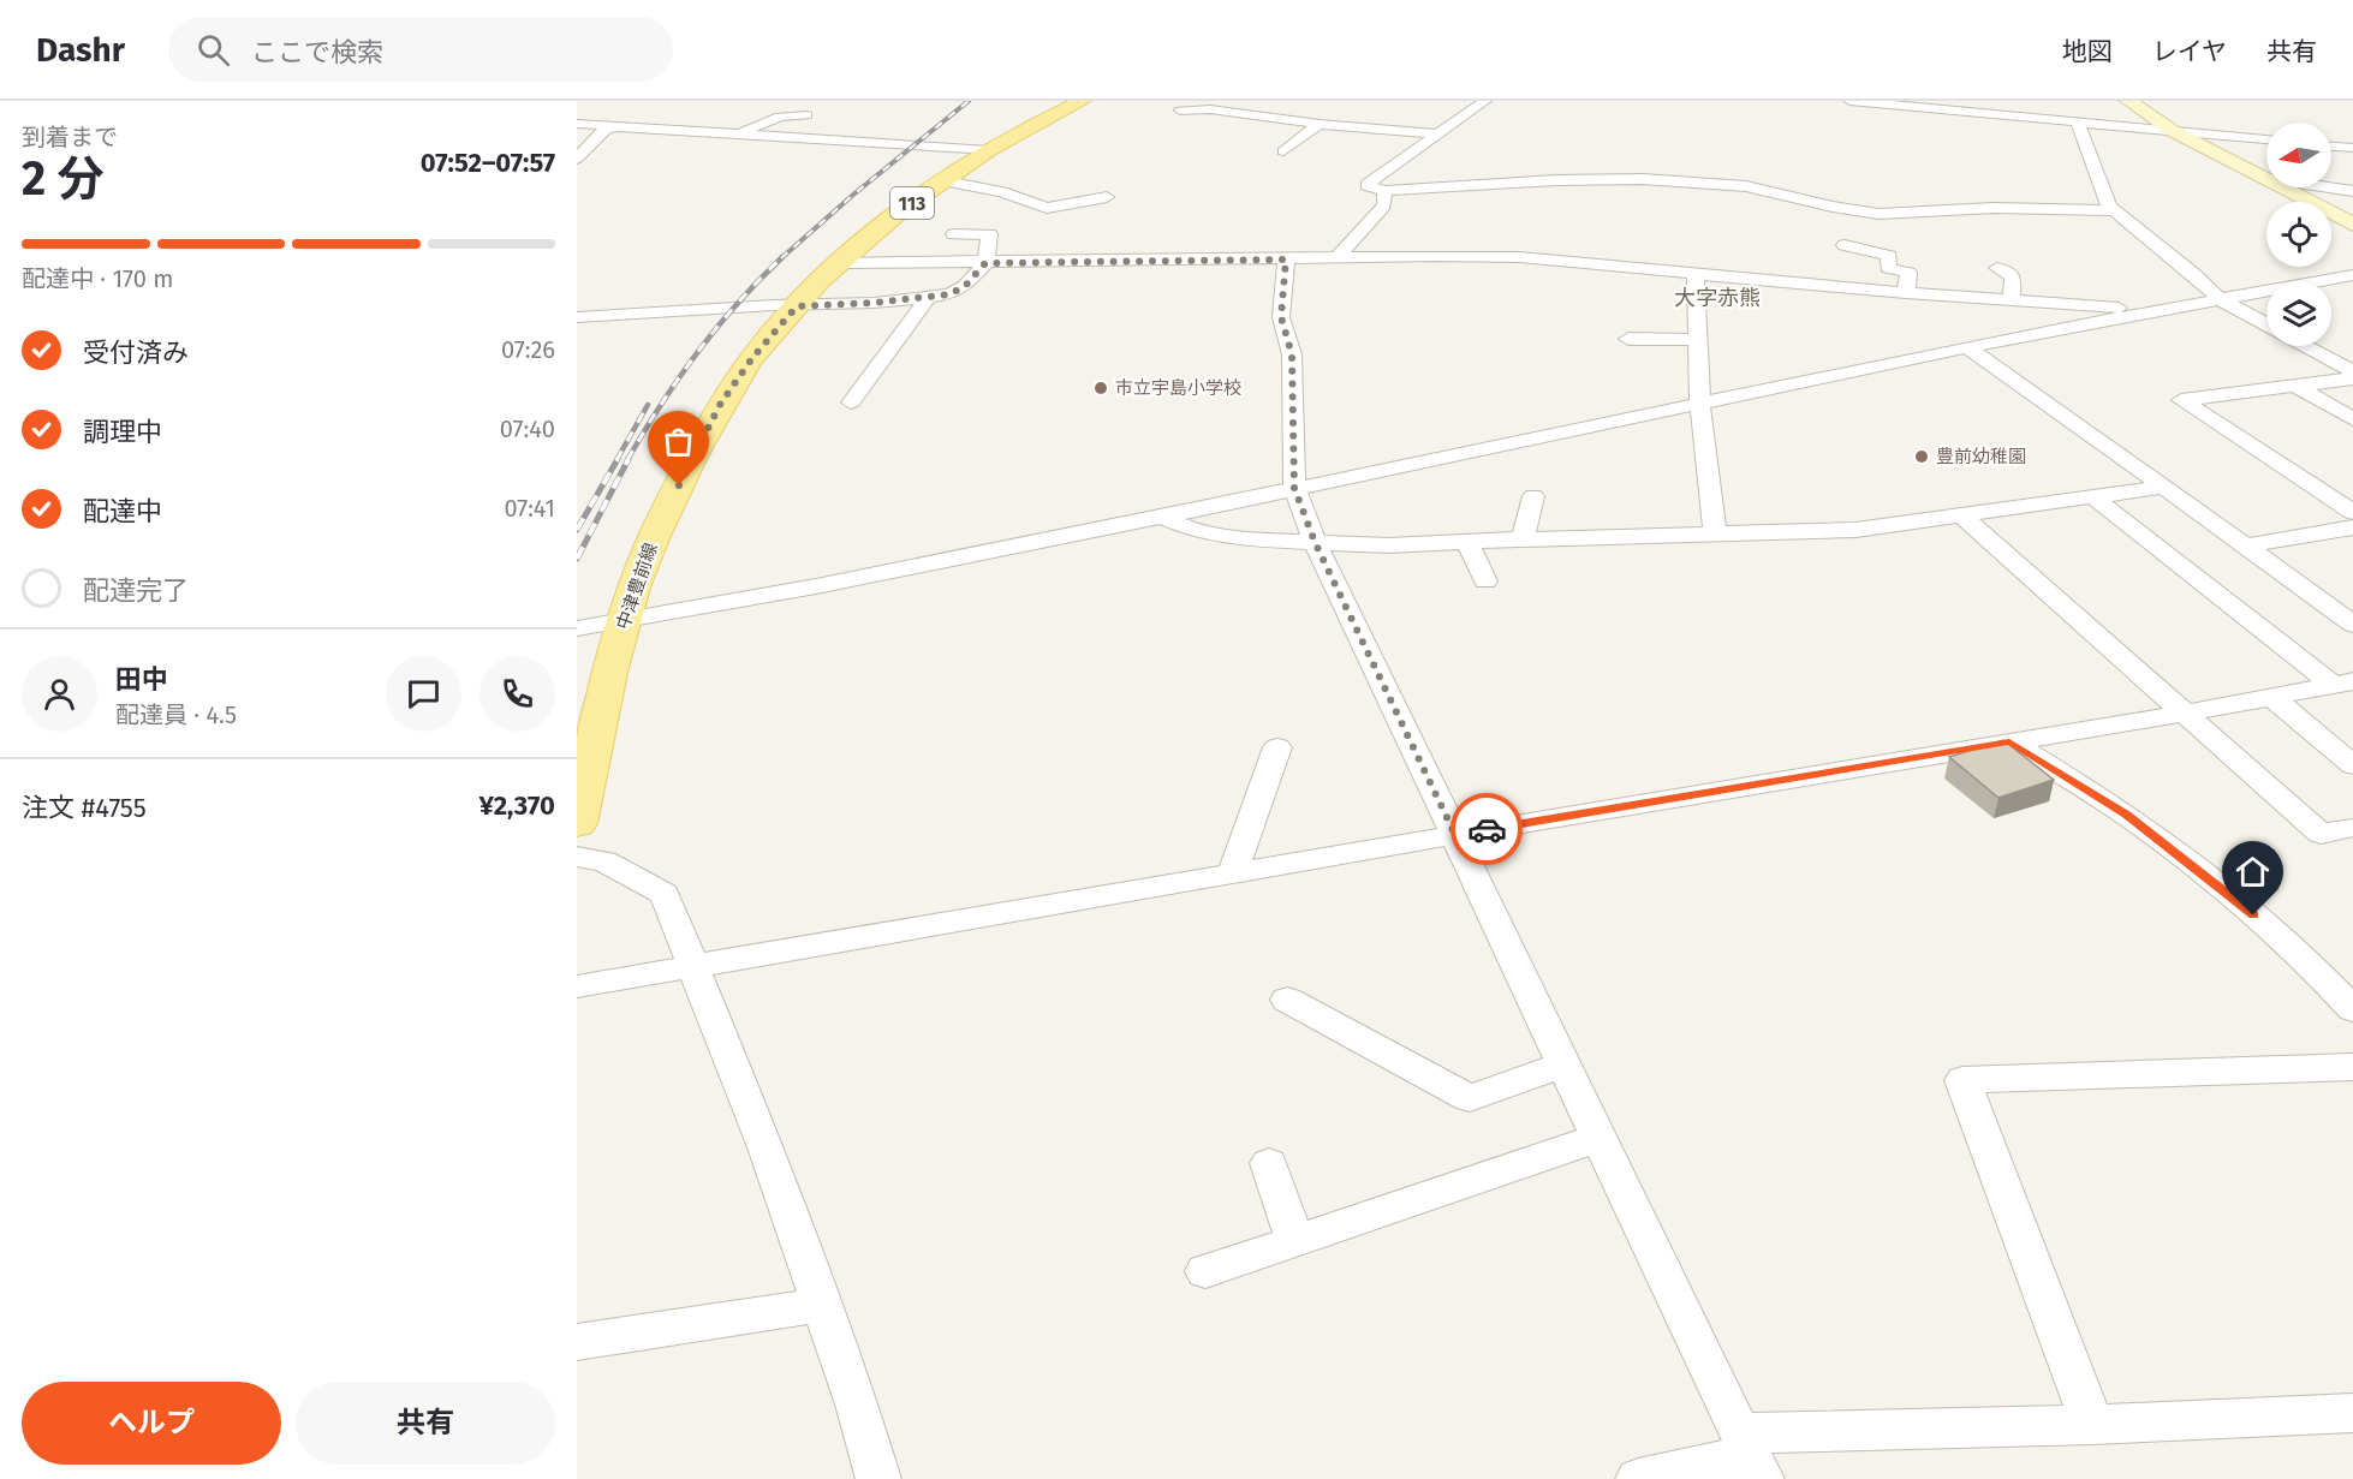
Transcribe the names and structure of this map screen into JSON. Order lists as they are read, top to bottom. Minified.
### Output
{"streets":{"main road":["113","中津豊前線"]},"districts":["大字赤熊"],"places":["市立宇島小学校","豊前幼稚園"],"north":"left","page":{"header":"Dashr","search":"ここで検索","nav":["地図","レイヤ","共有"],"heading":["2 分","到着まで","07:52–07:57"],"panel":["田中","配達員 · 4.5","注文 #4755","¥2,370"],"bar":"配達中 · 170 m","list":[["受付済み","07:26"],["調理中","07:40"],["配達中","07:41"],"配達完了"],"buttons":["ヘルプ","共有"]}}
